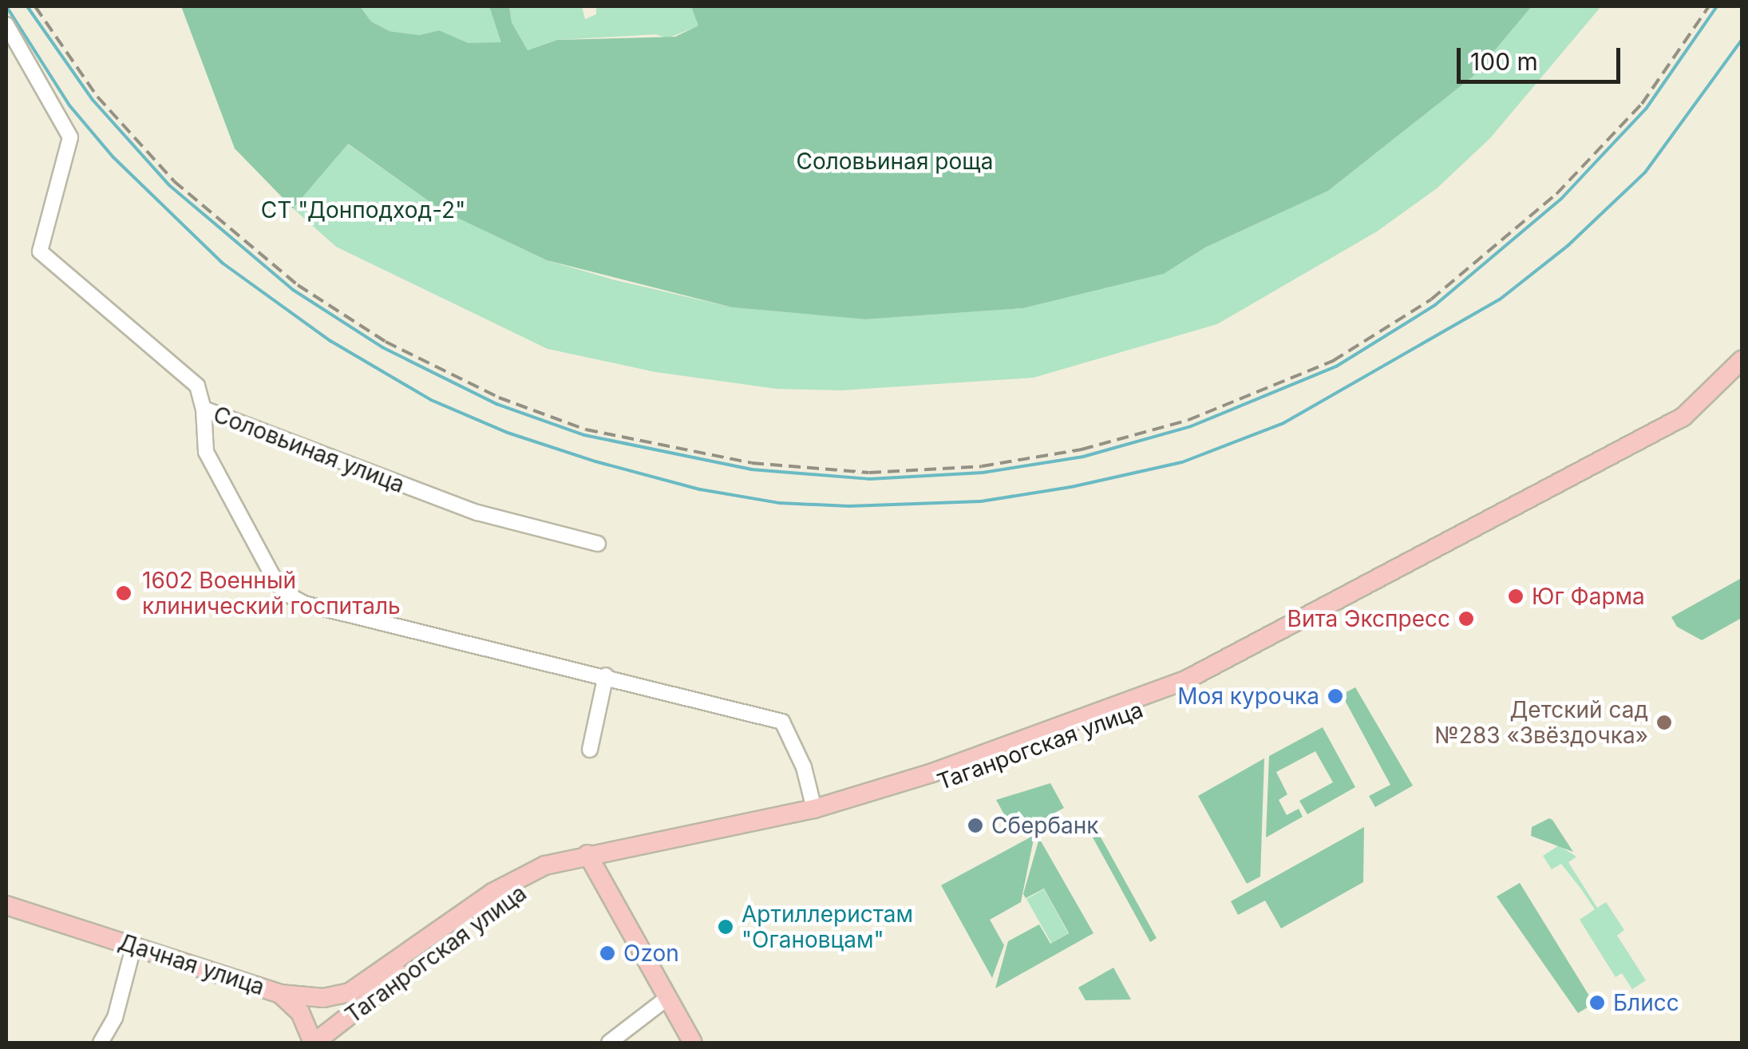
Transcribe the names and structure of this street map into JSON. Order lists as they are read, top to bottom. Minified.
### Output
{"streets":{"main road":["Таганрогская улица","Дачная улица"],"street":["Соловьиная улица"]},"crossings":[["Таганрогская улица","Дачная улица"]],"parks":["Соловьиная роща","СТ \"Донподход-2\""],"places":["1602 Военный клинический госпиталь","Юг Фарма","Вита Экспресс","Моя курочка","Детский сад №283 «Звёздочка»","Сбербанк","Артиллеристам \"Огановцам\"","Ozon","Блисс"],"scale_bar":"100 m"}
